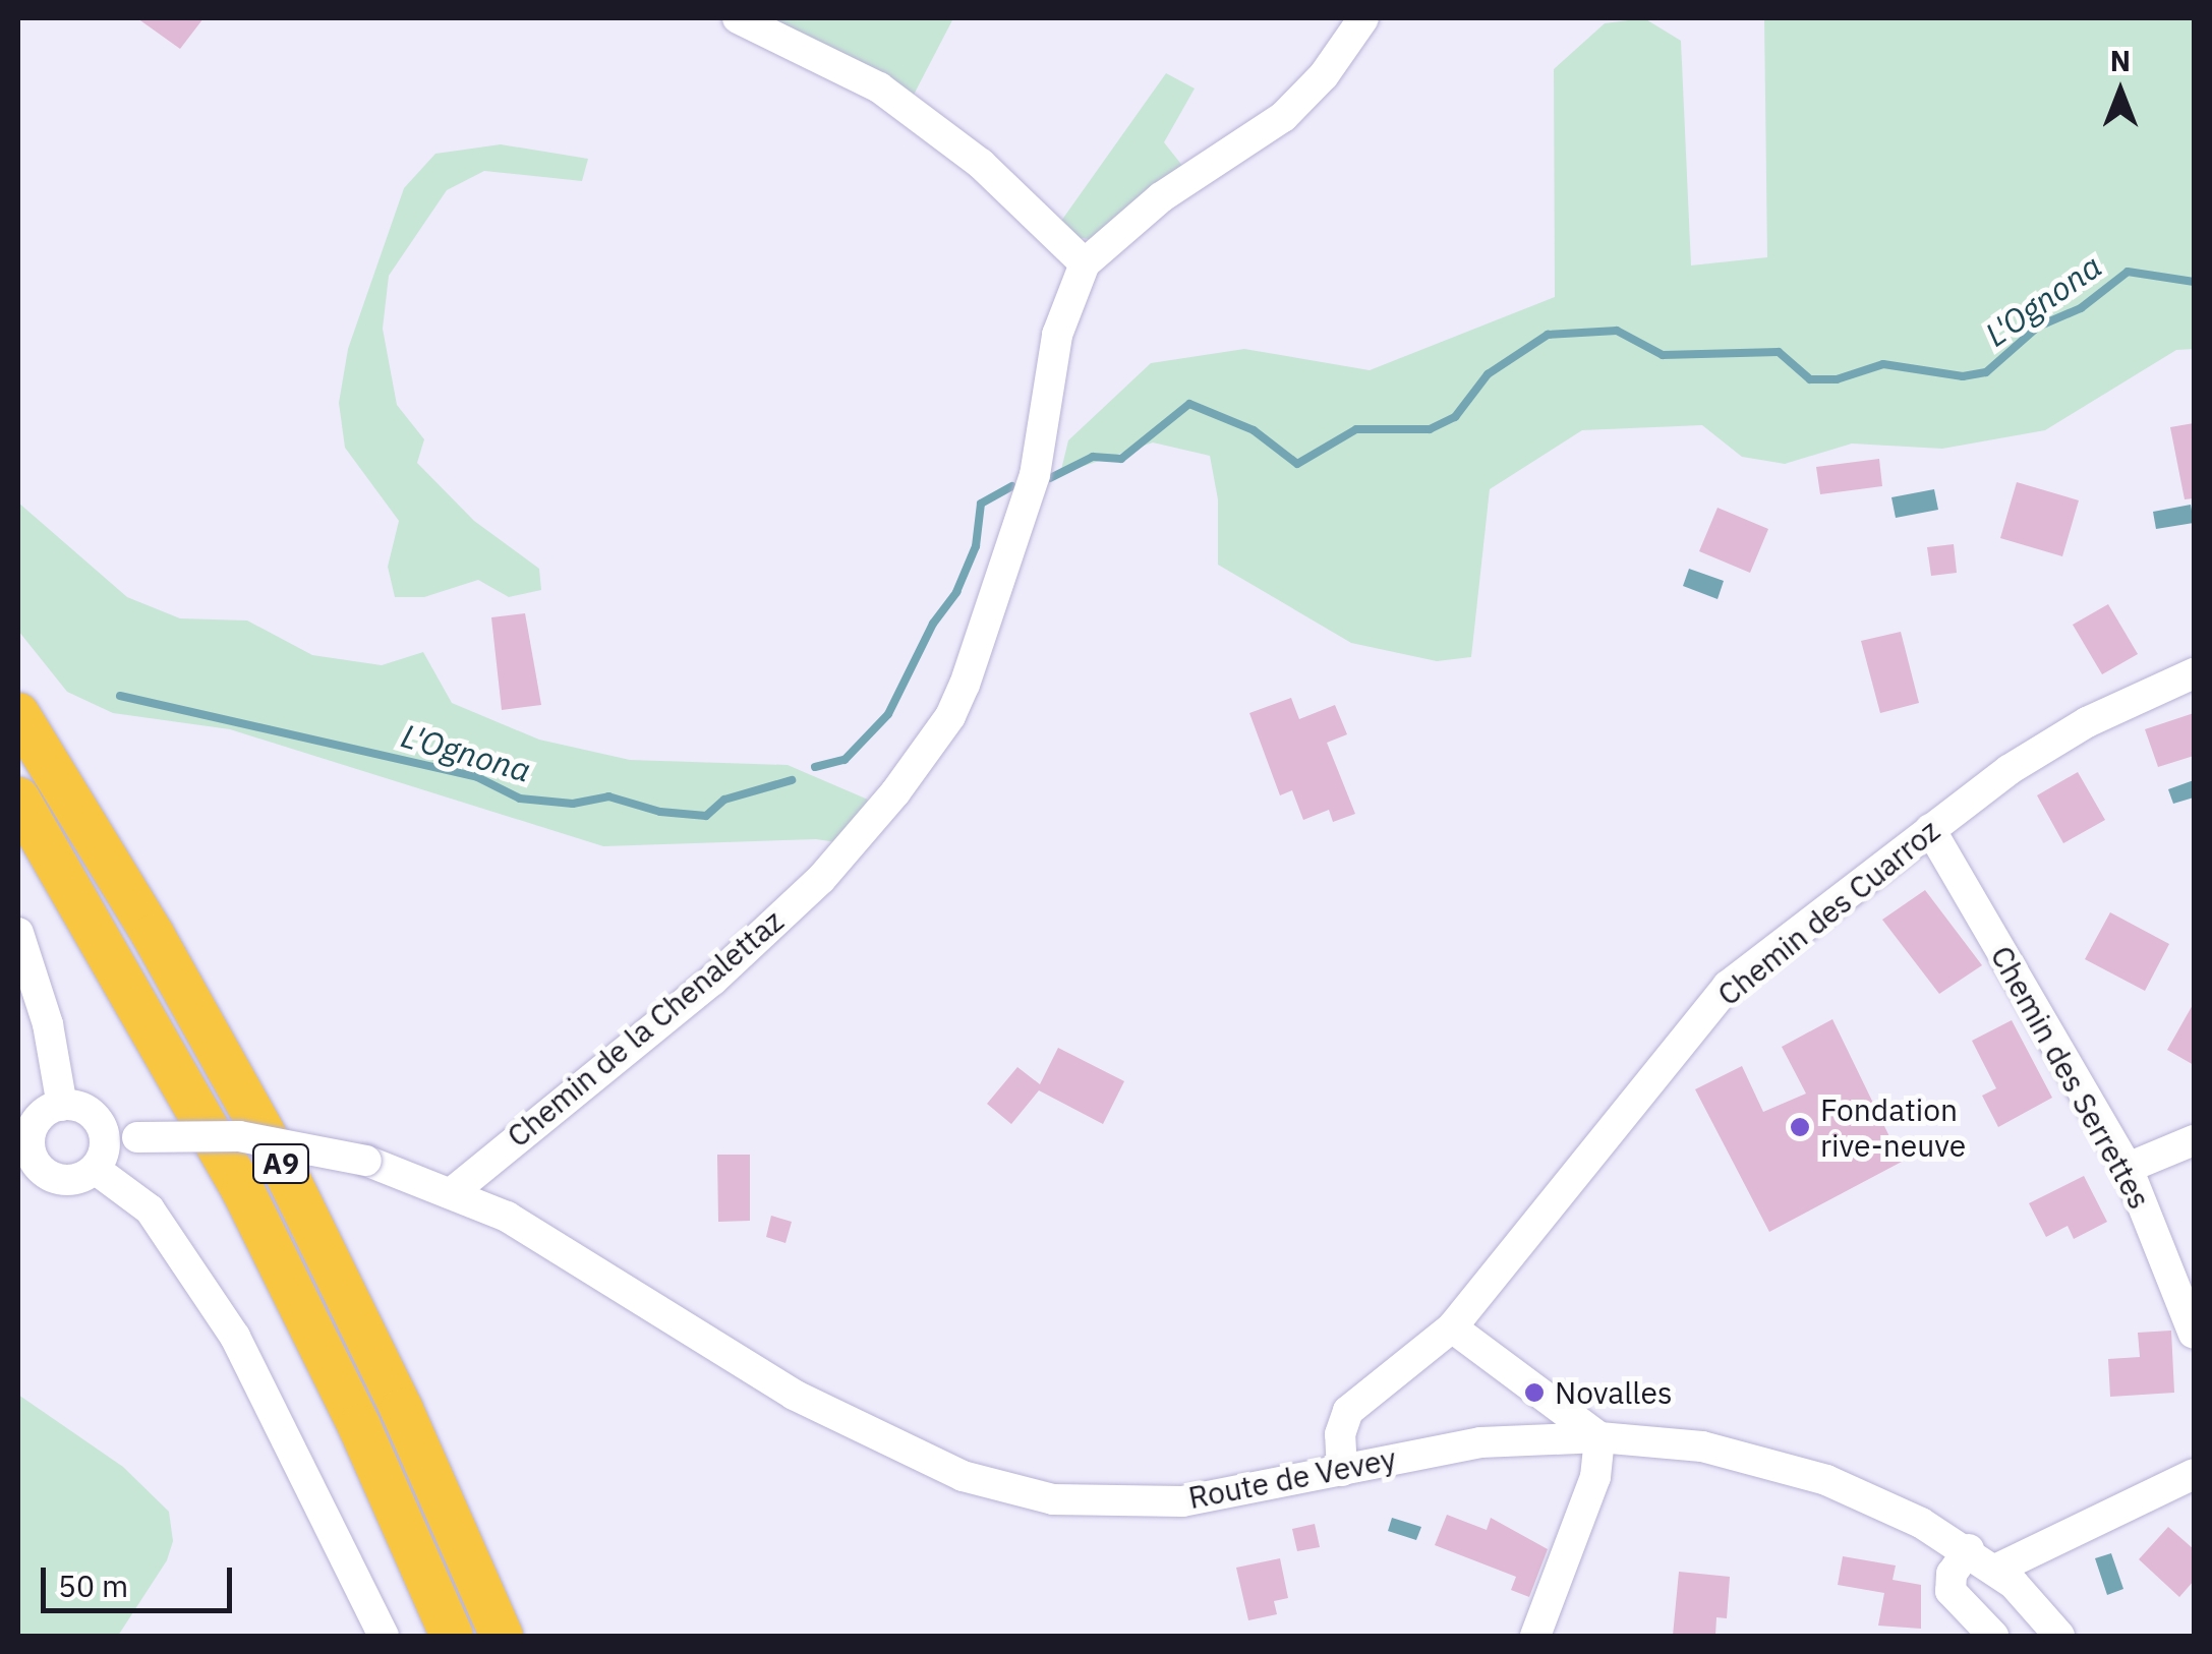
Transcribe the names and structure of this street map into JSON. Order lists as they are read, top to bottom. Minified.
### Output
{"streets":{"highway":["A9"],"street":["Chemin des Cuarroz","Chemin de la Chenalettaz","Chemin des Serrettes","Route de Vevey"]},"crossings":[["Chemin des Cuarroz","Chemin des Serrettes"],["Chemin des Cuarroz","Route de Vevey"],["Chemin de la Chenalettaz","Route de Vevey"]],"water":["L'Ognona"],"places":["Fondation rive-neuve","Novalles"],"scale_bar":"50 m","north":"top"}
